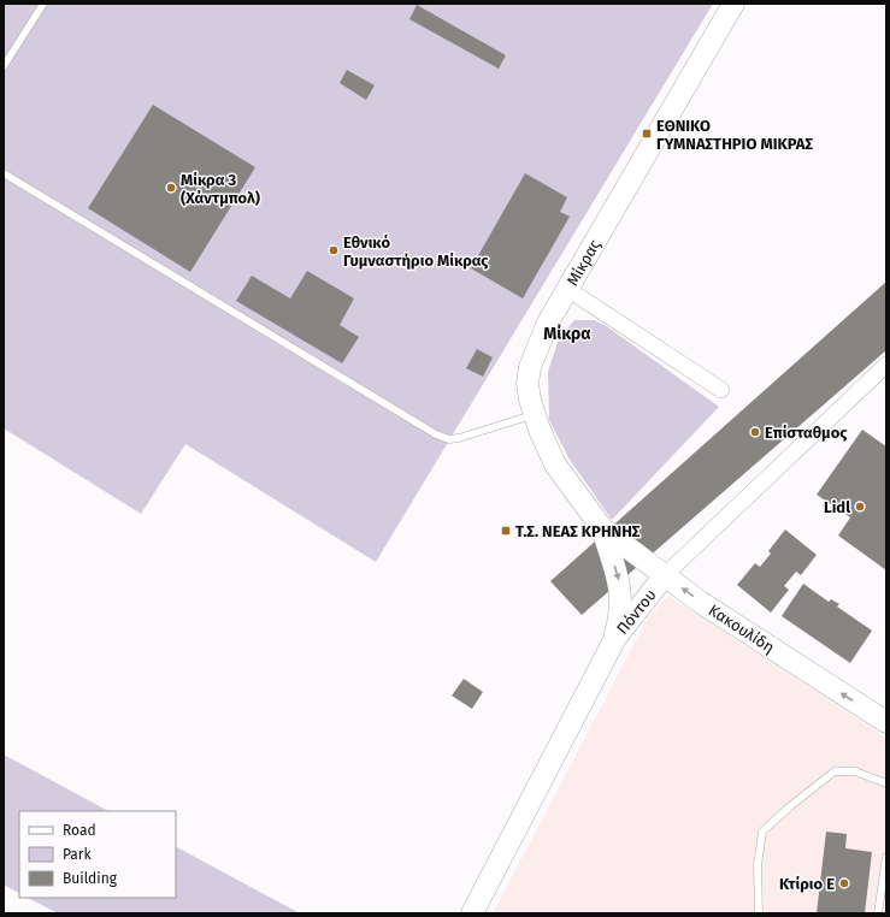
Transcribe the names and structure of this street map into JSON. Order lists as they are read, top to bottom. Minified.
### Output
{"streets":{"main road":["Μίκρας","Πόντου","Κακουλίδη"]},"crossings":[["Μίκρας","Κακουλίδη"],["Πόντου","Κακουλίδη"]],"one_way":["Κακουλίδη"],"districts":["Μίκρα"],"places":{"transit":["ΕΘΝΙΚΟ ΓΥΜΝΑΣΤΗΡΙΟ ΜΙΚΡΑΣ","Τ.Σ. ΝΕΑΣ ΚΡΗΝΗΣ"],"other":["Μίκρα 3 (Χάντμπολ)","Εθνικό Γυμναστήριο Μίκρας","Επίσταθμος","Lidl","Κτίριο Ε"]},"legend":["Road","Park","Building"]}
